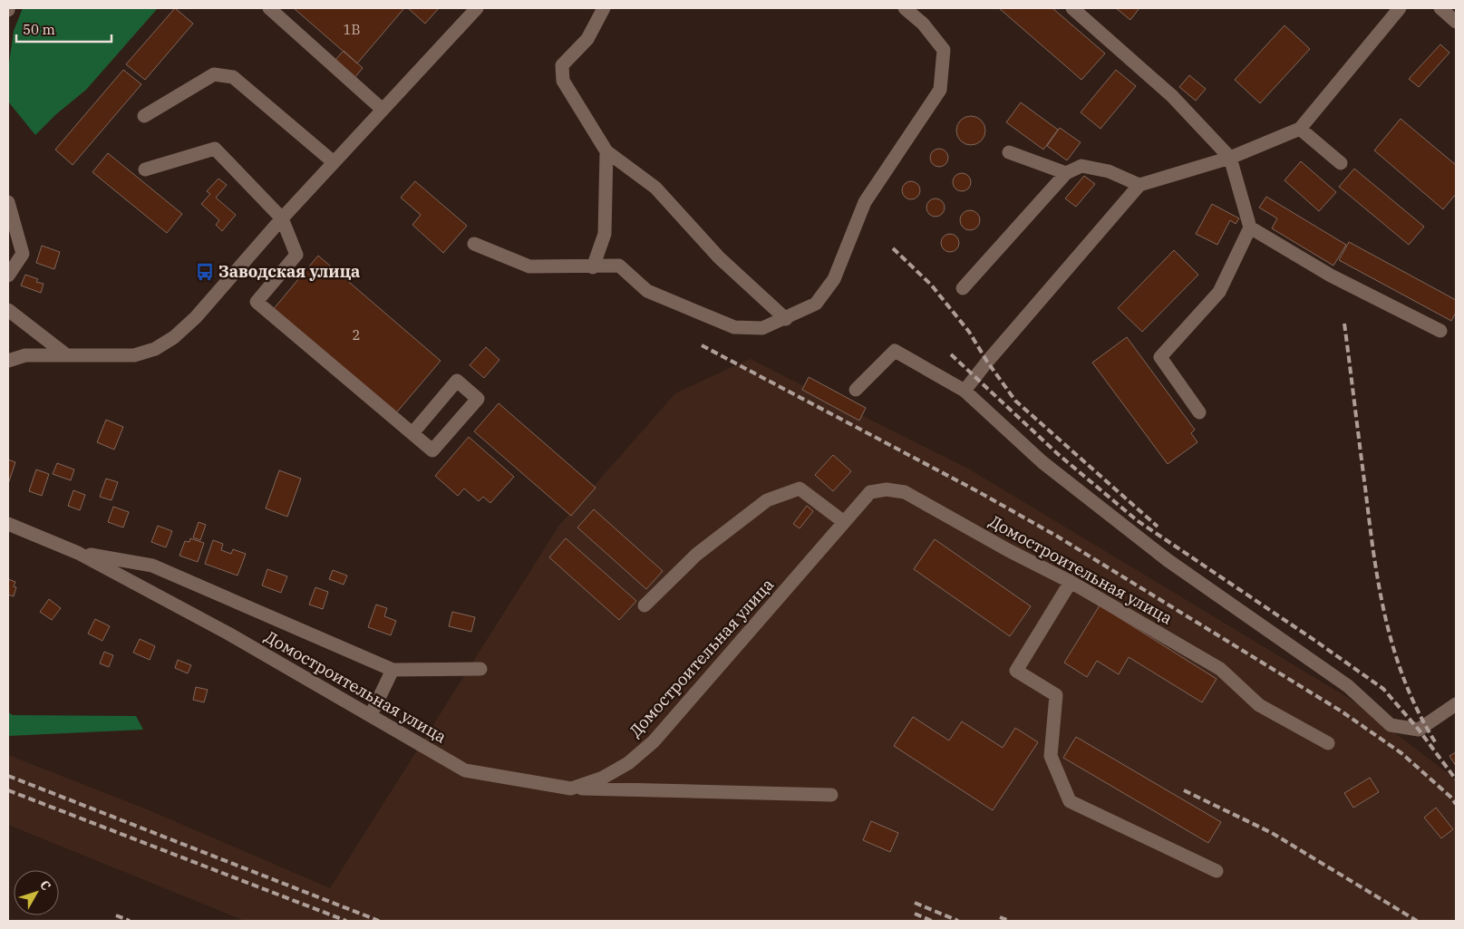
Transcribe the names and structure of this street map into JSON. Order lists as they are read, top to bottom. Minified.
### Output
{"streets":{"street":["Домостроительная улица"]},"places":{"bus stop":["Заводская улица"]},"house_numbers":["1В","2"],"scale_bar":"50 m","north":"top right"}
